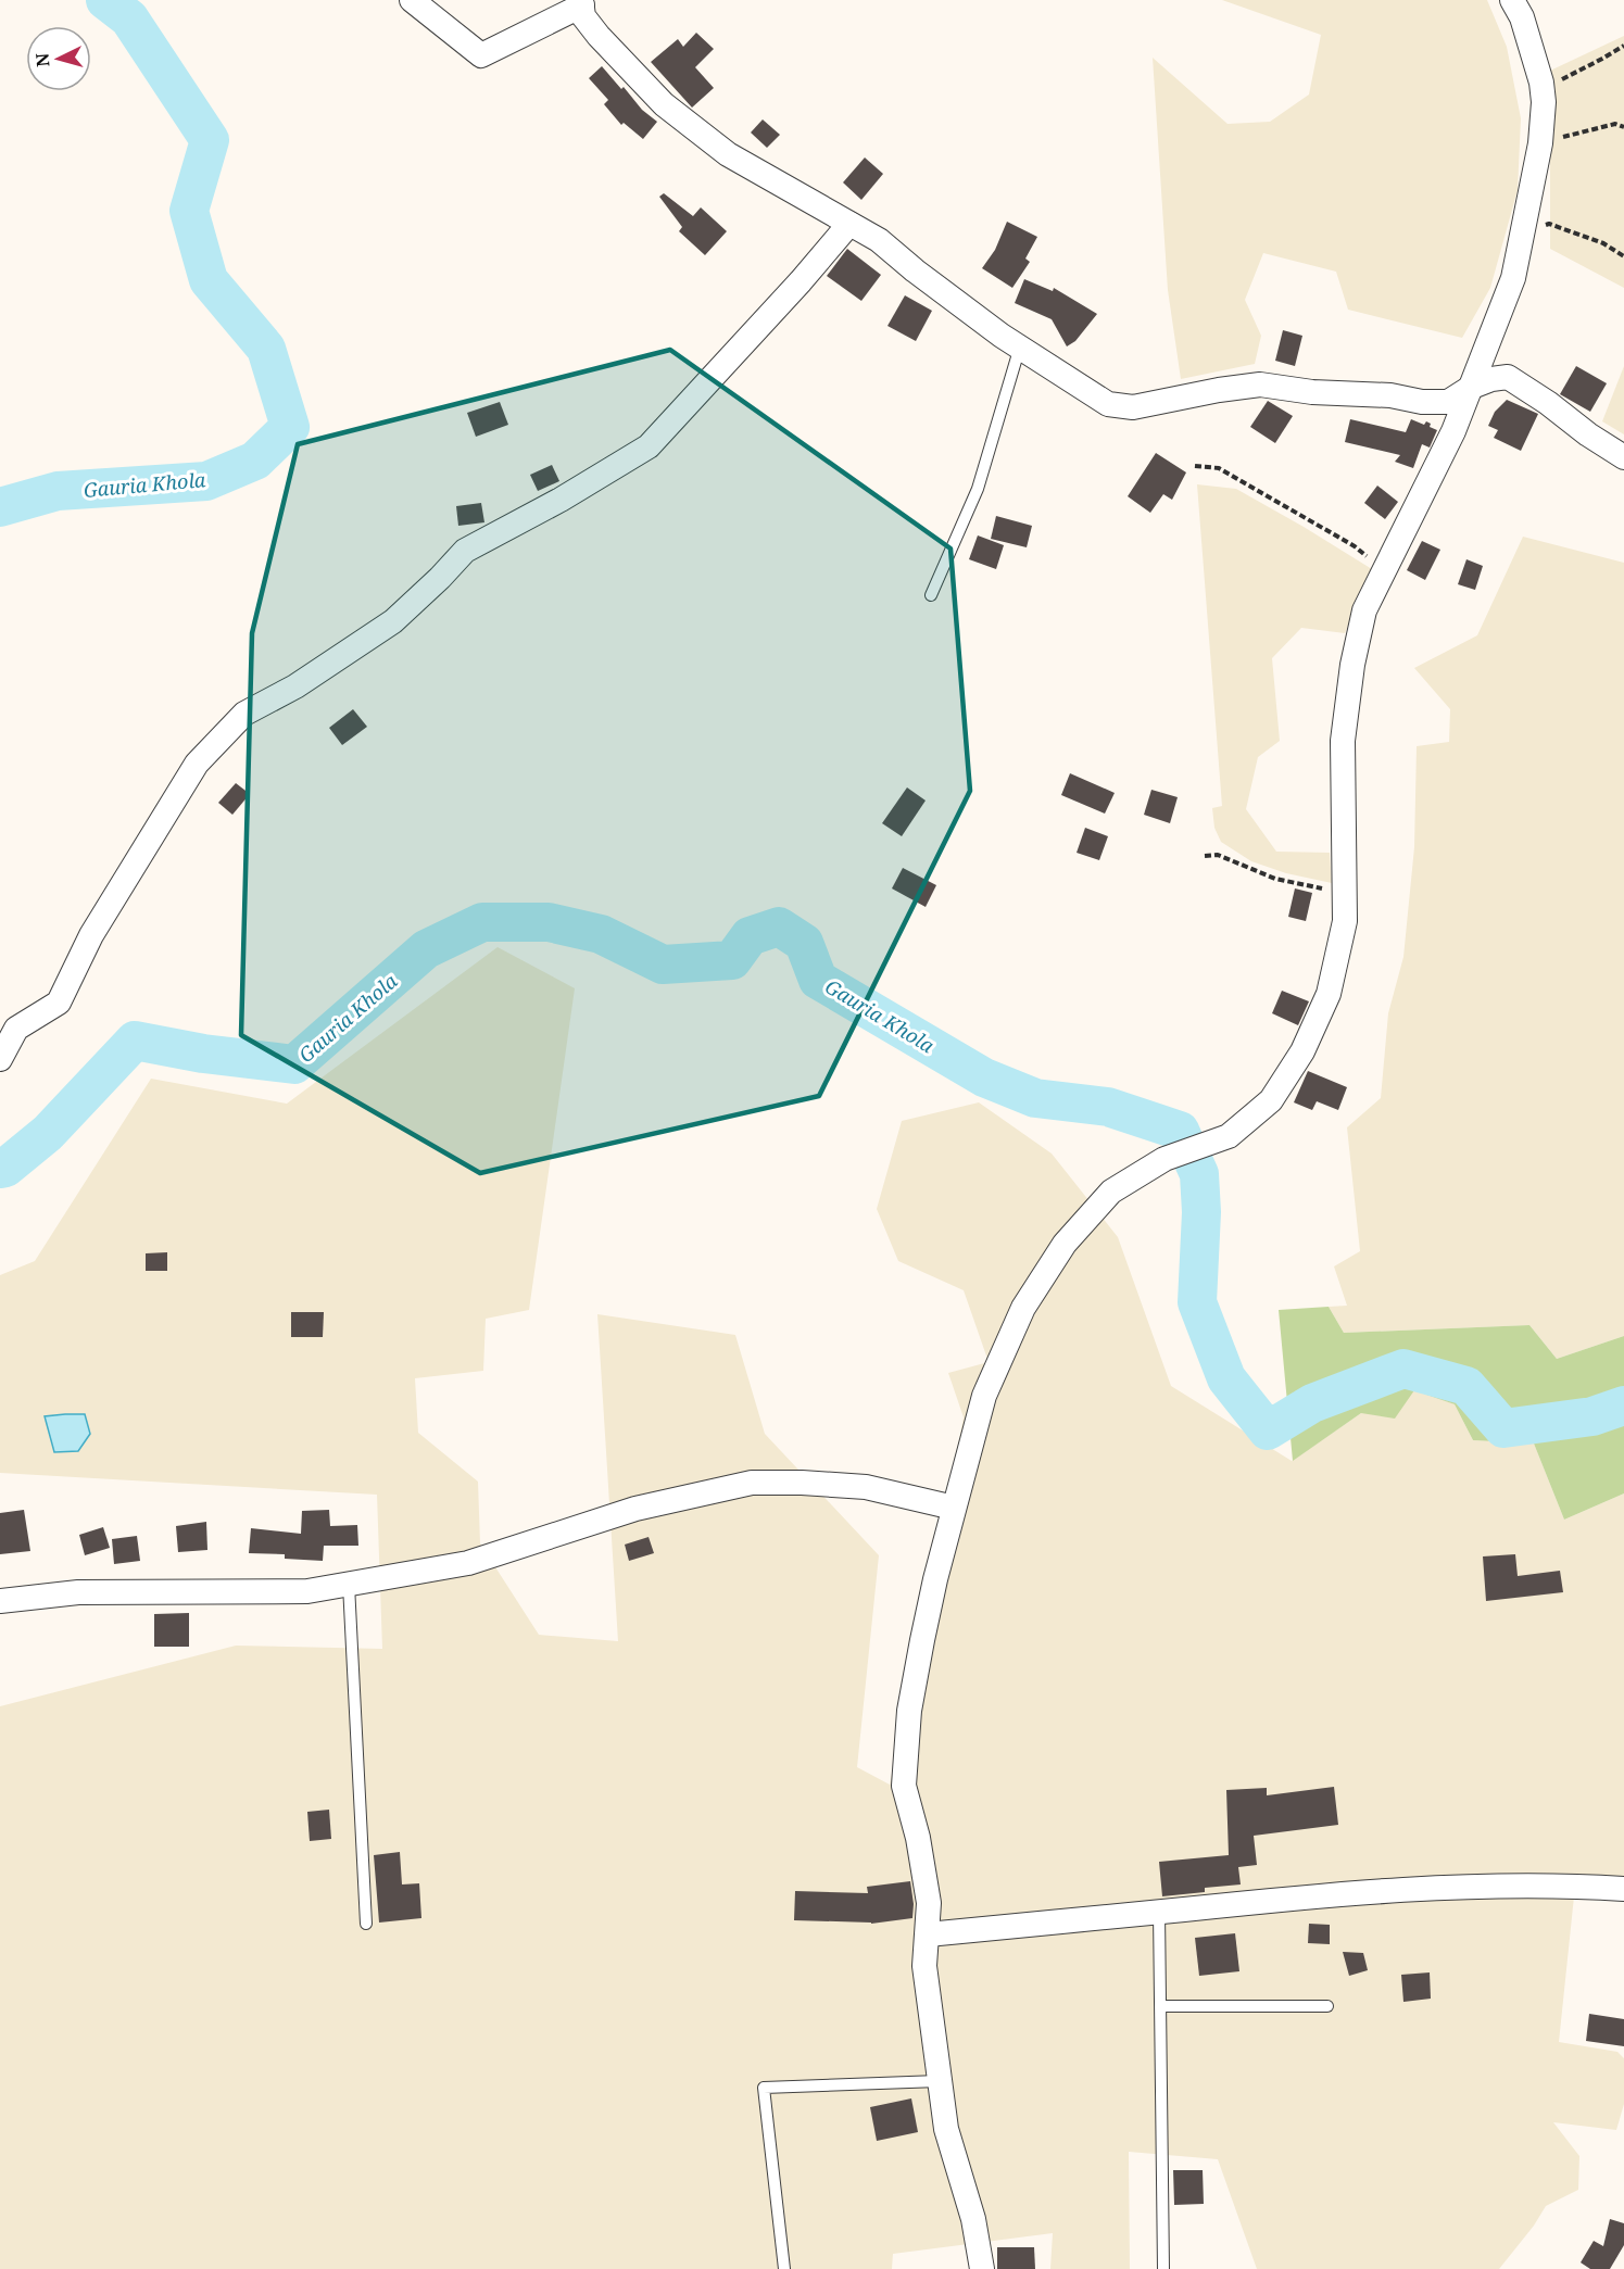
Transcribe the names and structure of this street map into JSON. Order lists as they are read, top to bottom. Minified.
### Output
{"water":["Gauria Khola"],"north":"left"}
